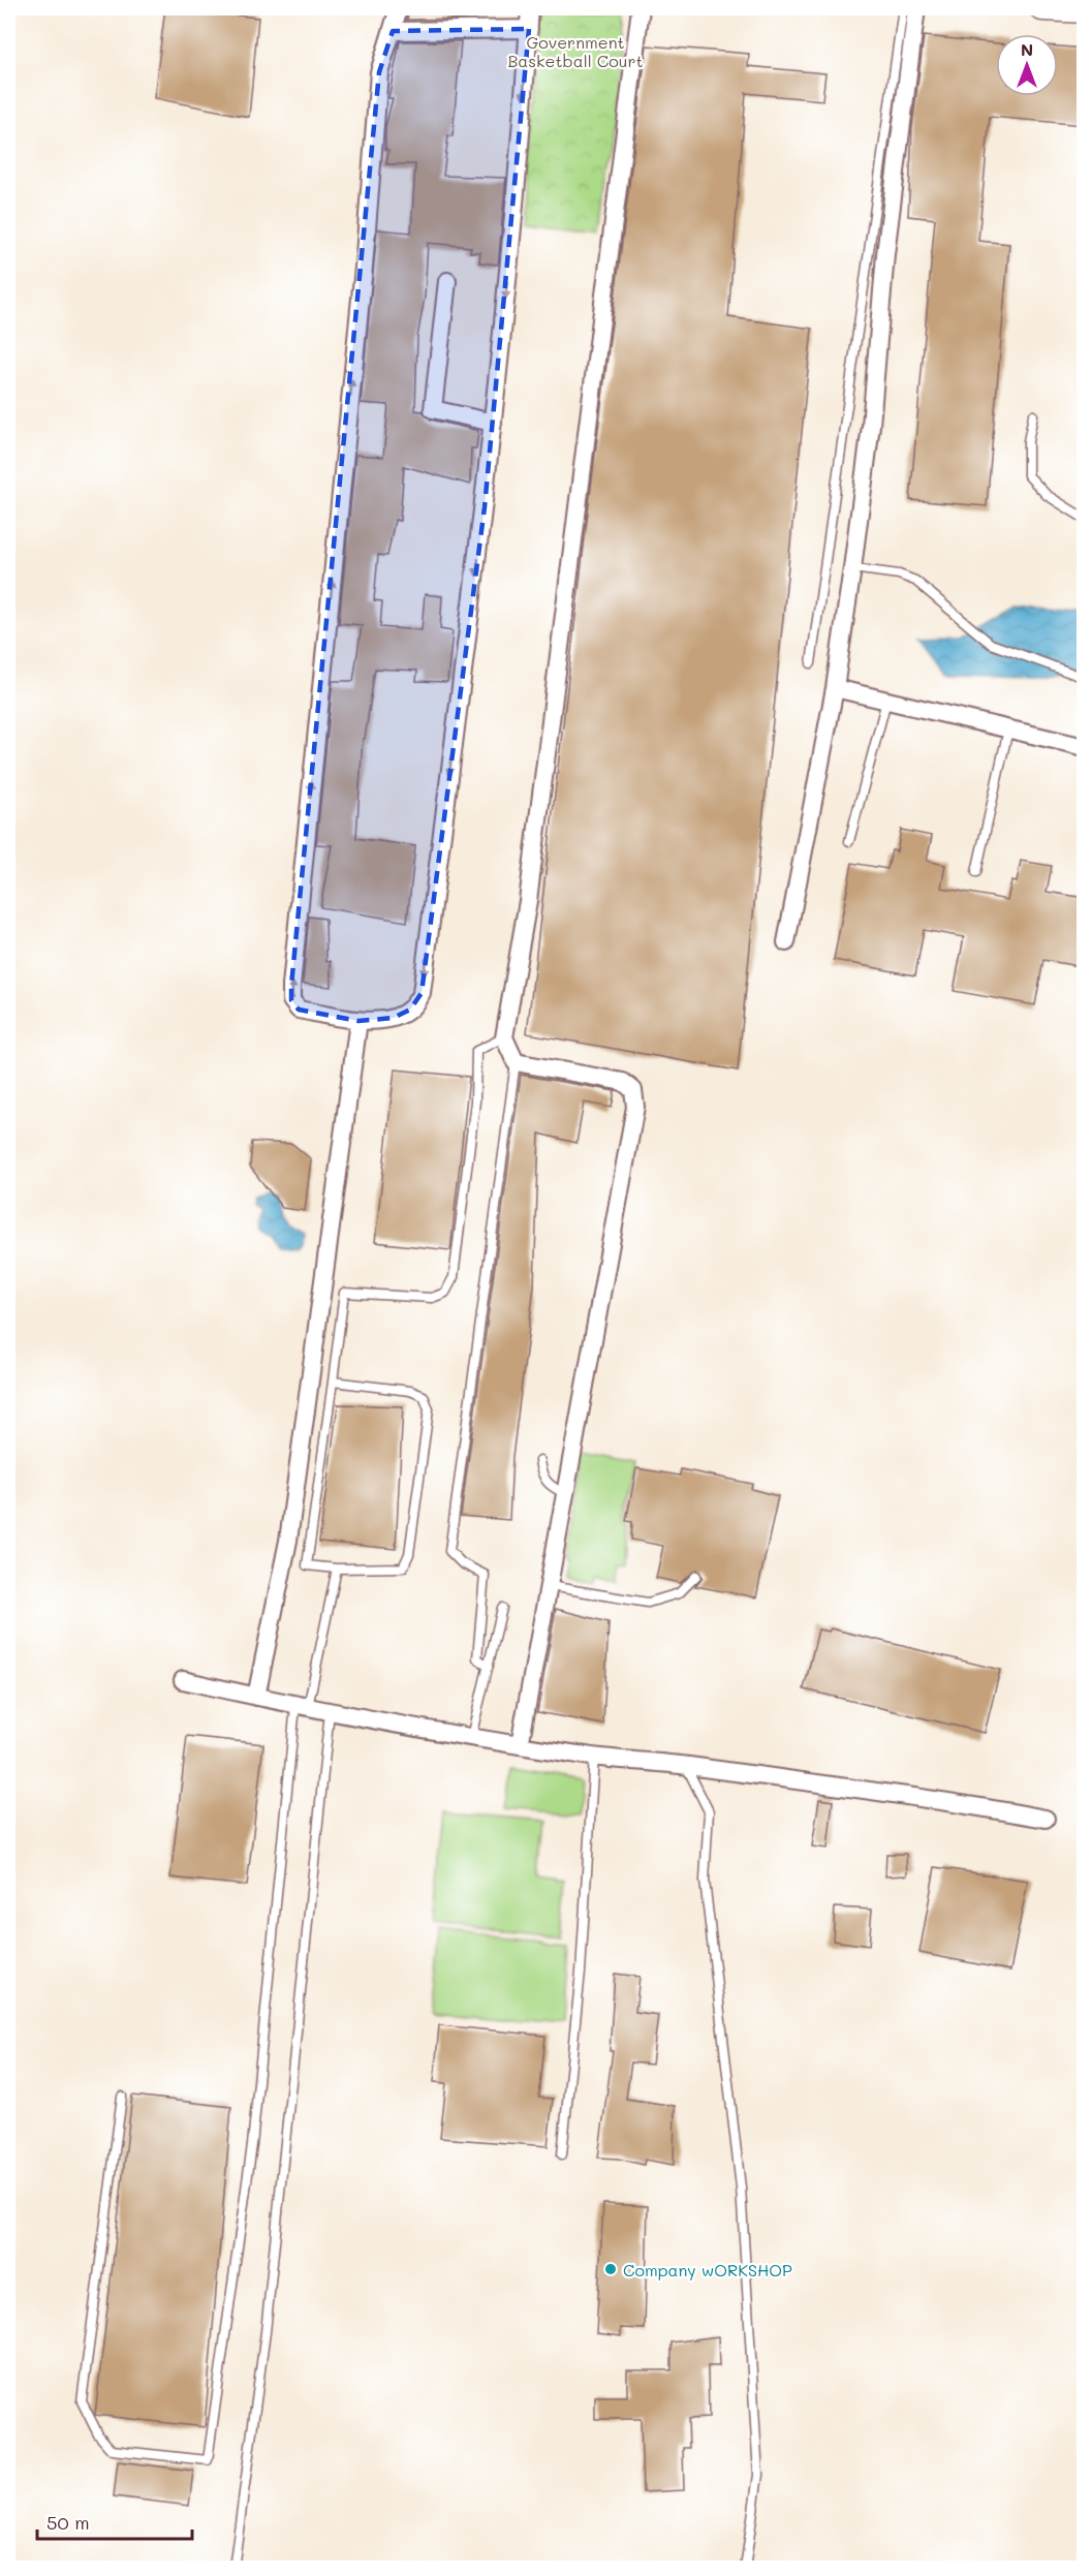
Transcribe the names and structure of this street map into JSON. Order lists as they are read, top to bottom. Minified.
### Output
{"parks":["Government Basketball Court"],"places":["Company wORKSHOP"],"scale_bar":"50 m","north":"top"}
